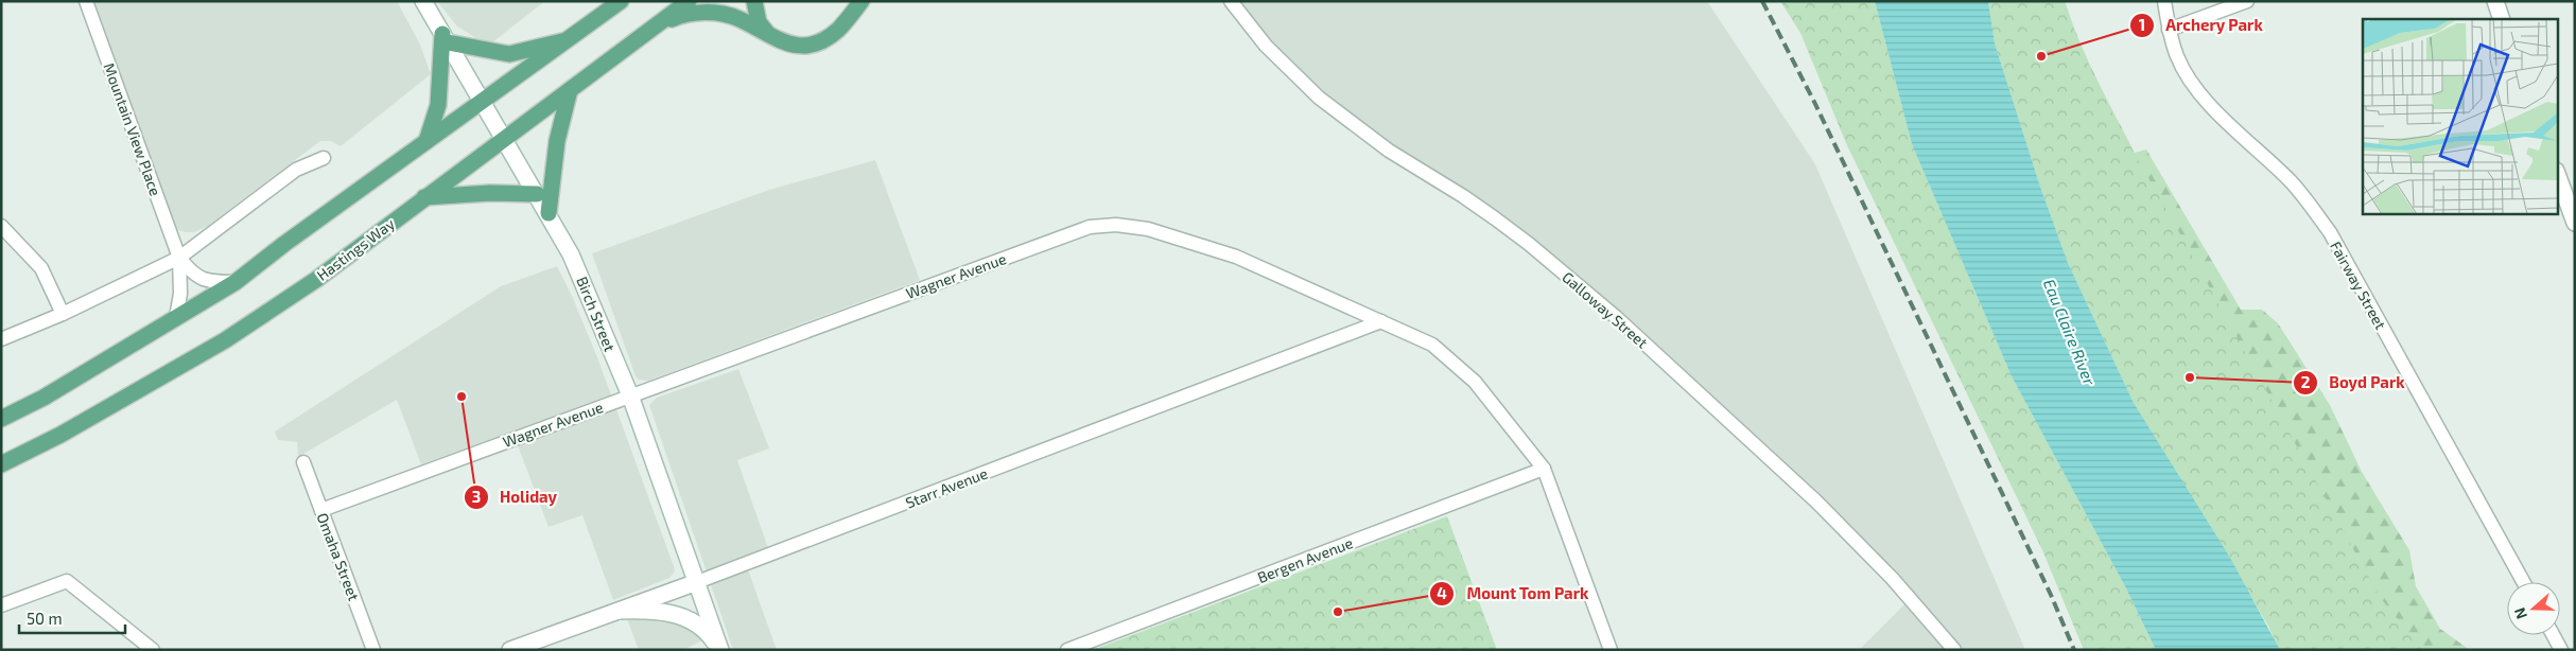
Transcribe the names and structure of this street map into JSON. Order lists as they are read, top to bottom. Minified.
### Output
{"streets":{"main road":["Hastings Way","Birch Street","Starr Avenue"],"street":["Mountain View Place","Wagner Avenue","Fairway Street","Galloway Street","Omaha Street","Bergen Avenue"]},"crossings":[["Hastings Way","Birch Street"],["Wagner Avenue","Birch Street"],["Wagner Avenue","Starr Avenue"],["Wagner Avenue","Omaha Street"],["Wagner Avenue","Bergen Avenue"],["Birch Street","Starr Avenue"]],"water":["Eau Claire River"],"places":["Archery Park","Boyd Park","Holiday","Mount Tom Park"],"scale_bar":"50 m","north":"left"}
